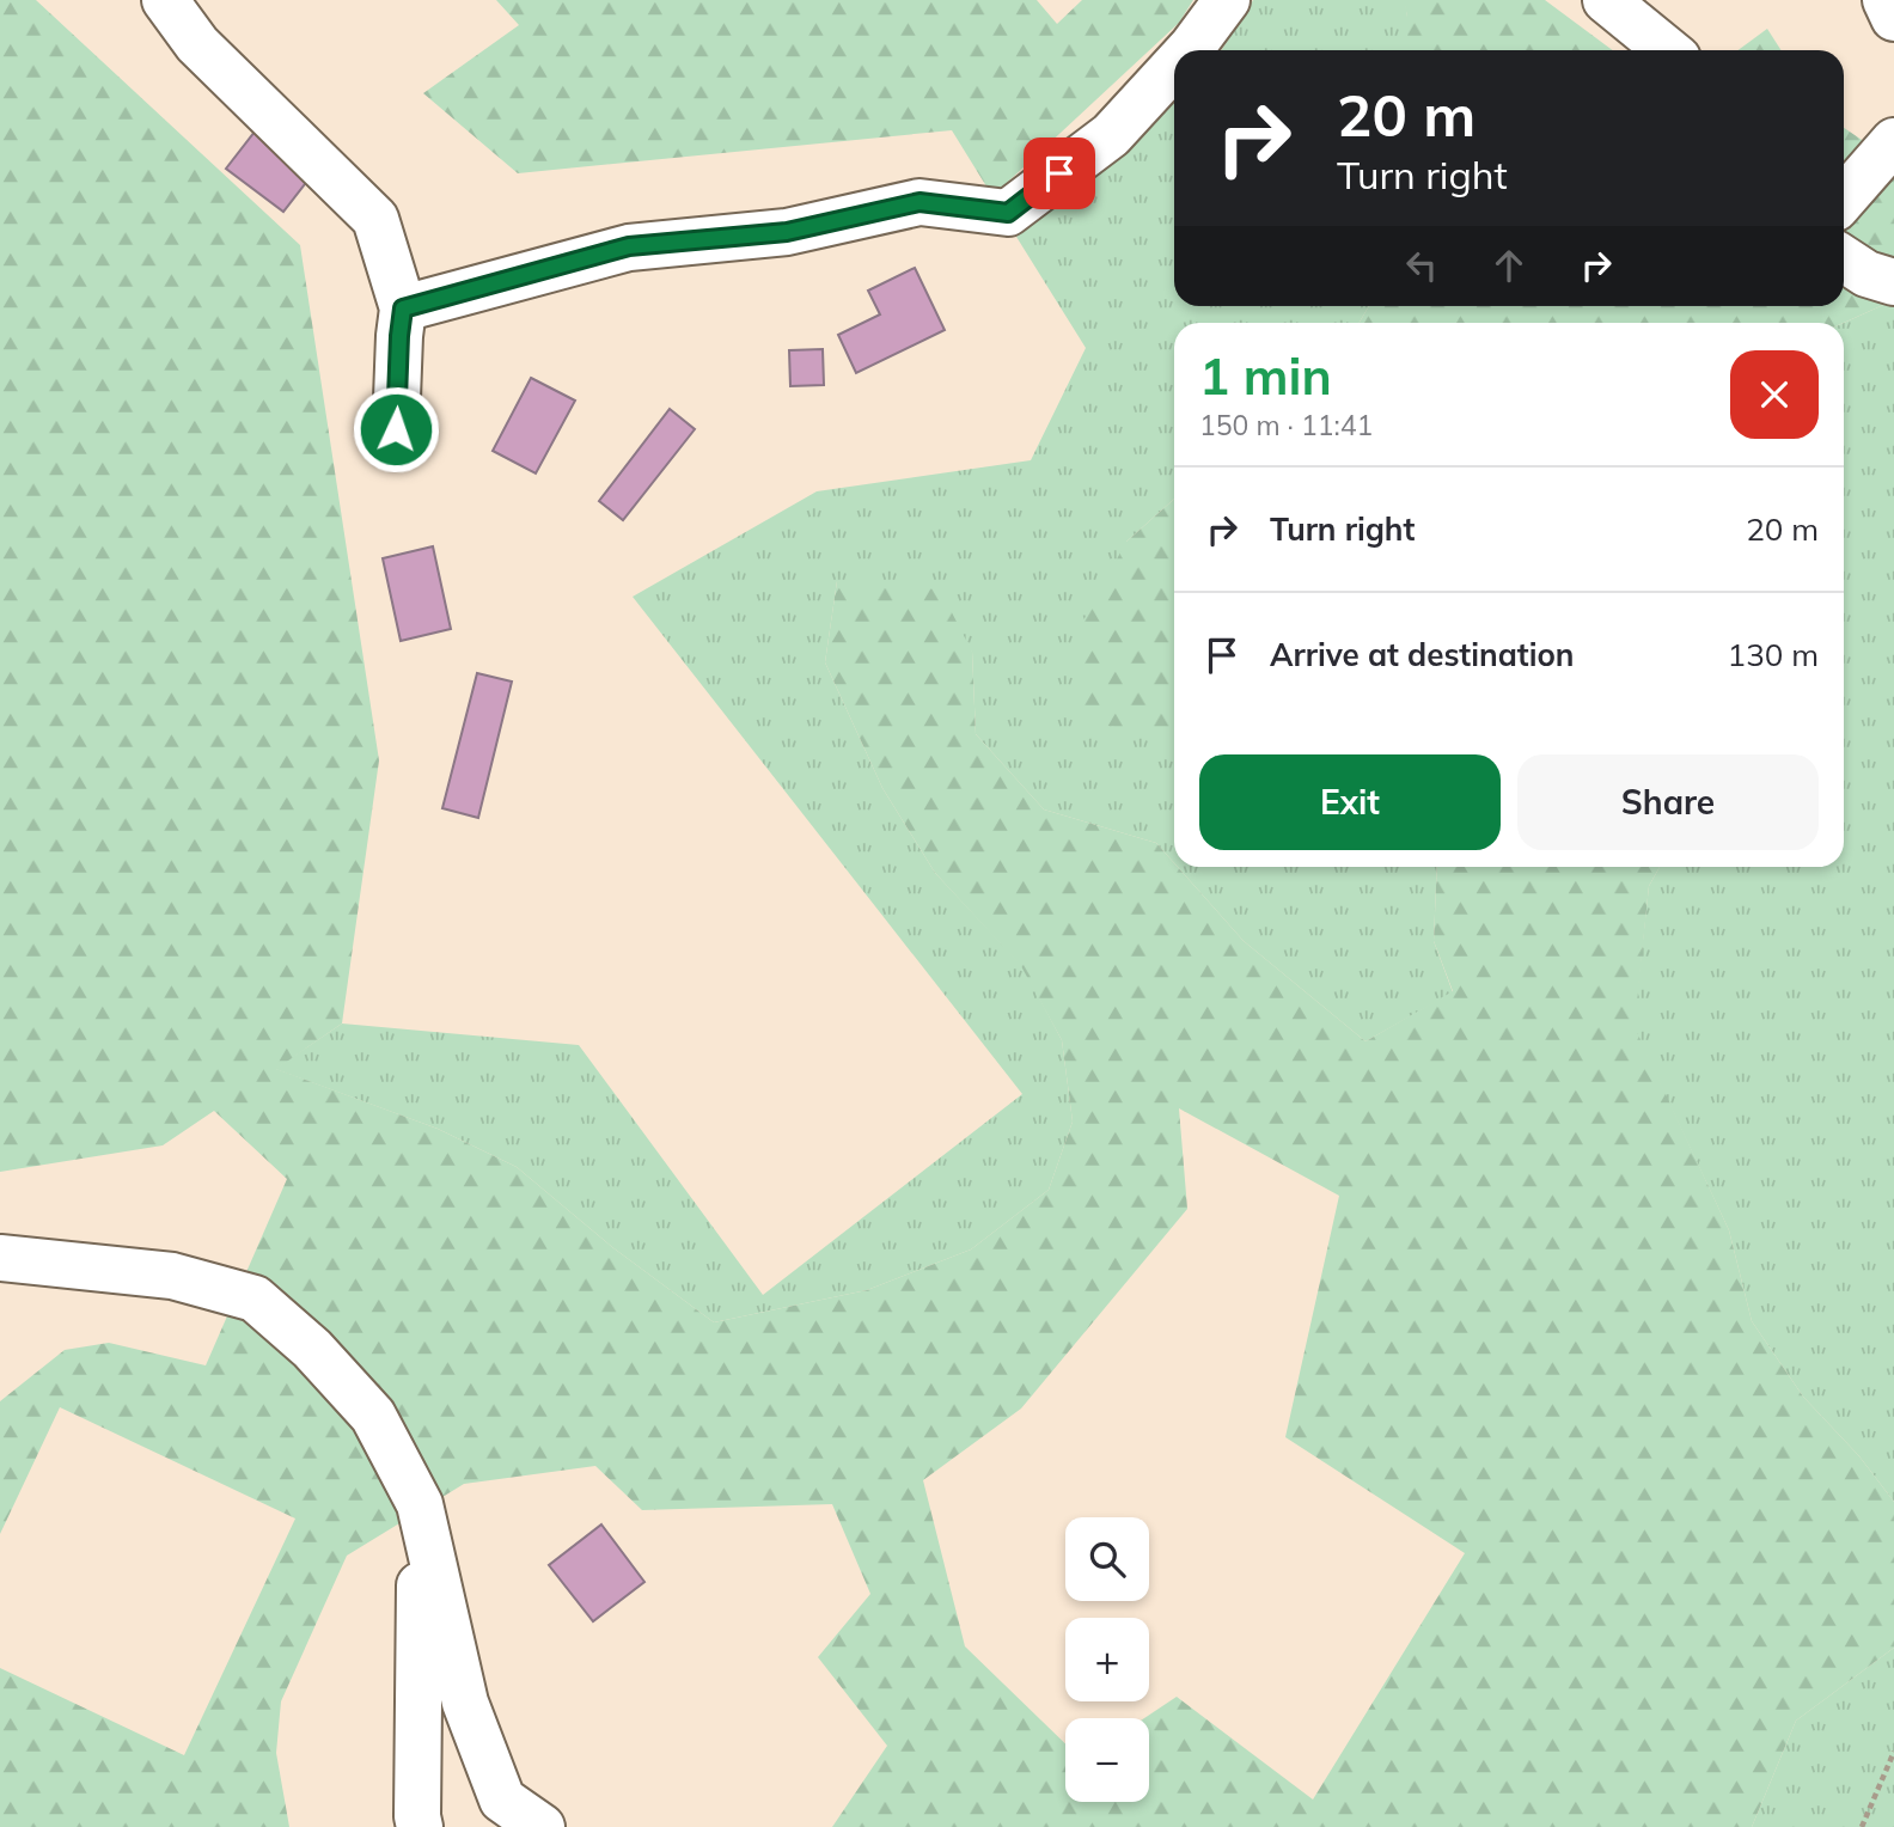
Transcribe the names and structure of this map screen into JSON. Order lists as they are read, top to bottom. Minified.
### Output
{"page":{"turn":["20 m","Turn right"],"heading":["1 min","150 m · 11:41"],"list":[{"name":"Turn right","value":"20 m"},{"name":"Arrive at destination","value":"130 m"}],"buttons":["Exit","Share"],"map_buttons":["+","−"]}}
